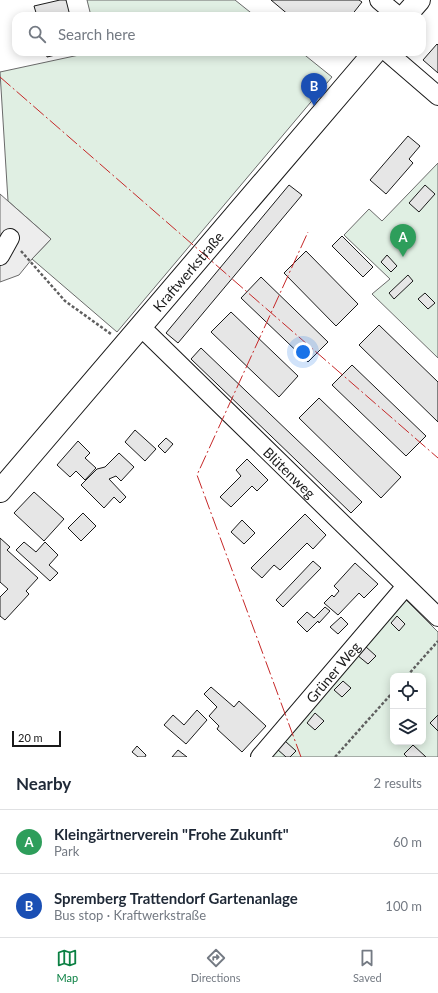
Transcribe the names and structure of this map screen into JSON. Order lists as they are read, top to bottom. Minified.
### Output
{"streets":{"main road":["Kraftwerkstraße"],"street":["Blütenweg","Grüner Weg"]},"crossings":[["Kraftwerkstraße","Blütenweg"],["Blütenweg","Grüner Weg"]],"scale_bar":"20 m","page":{"search":"Search here","pins":["B","A"],"scale":"20 m","heading":["Nearby","2 results"],"list":[{"mark":"A","name":"Kleingärtnerverein \"Frohe Zukunft\"","note":"Park","value":"60 m"},{"mark":"B","name":"Spremberg Trattendorf Gartenanlage","note":"Bus stop · Kraftwerkstraße","value":"100 m"}],"nav":["Map","Directions","Saved"]}}
